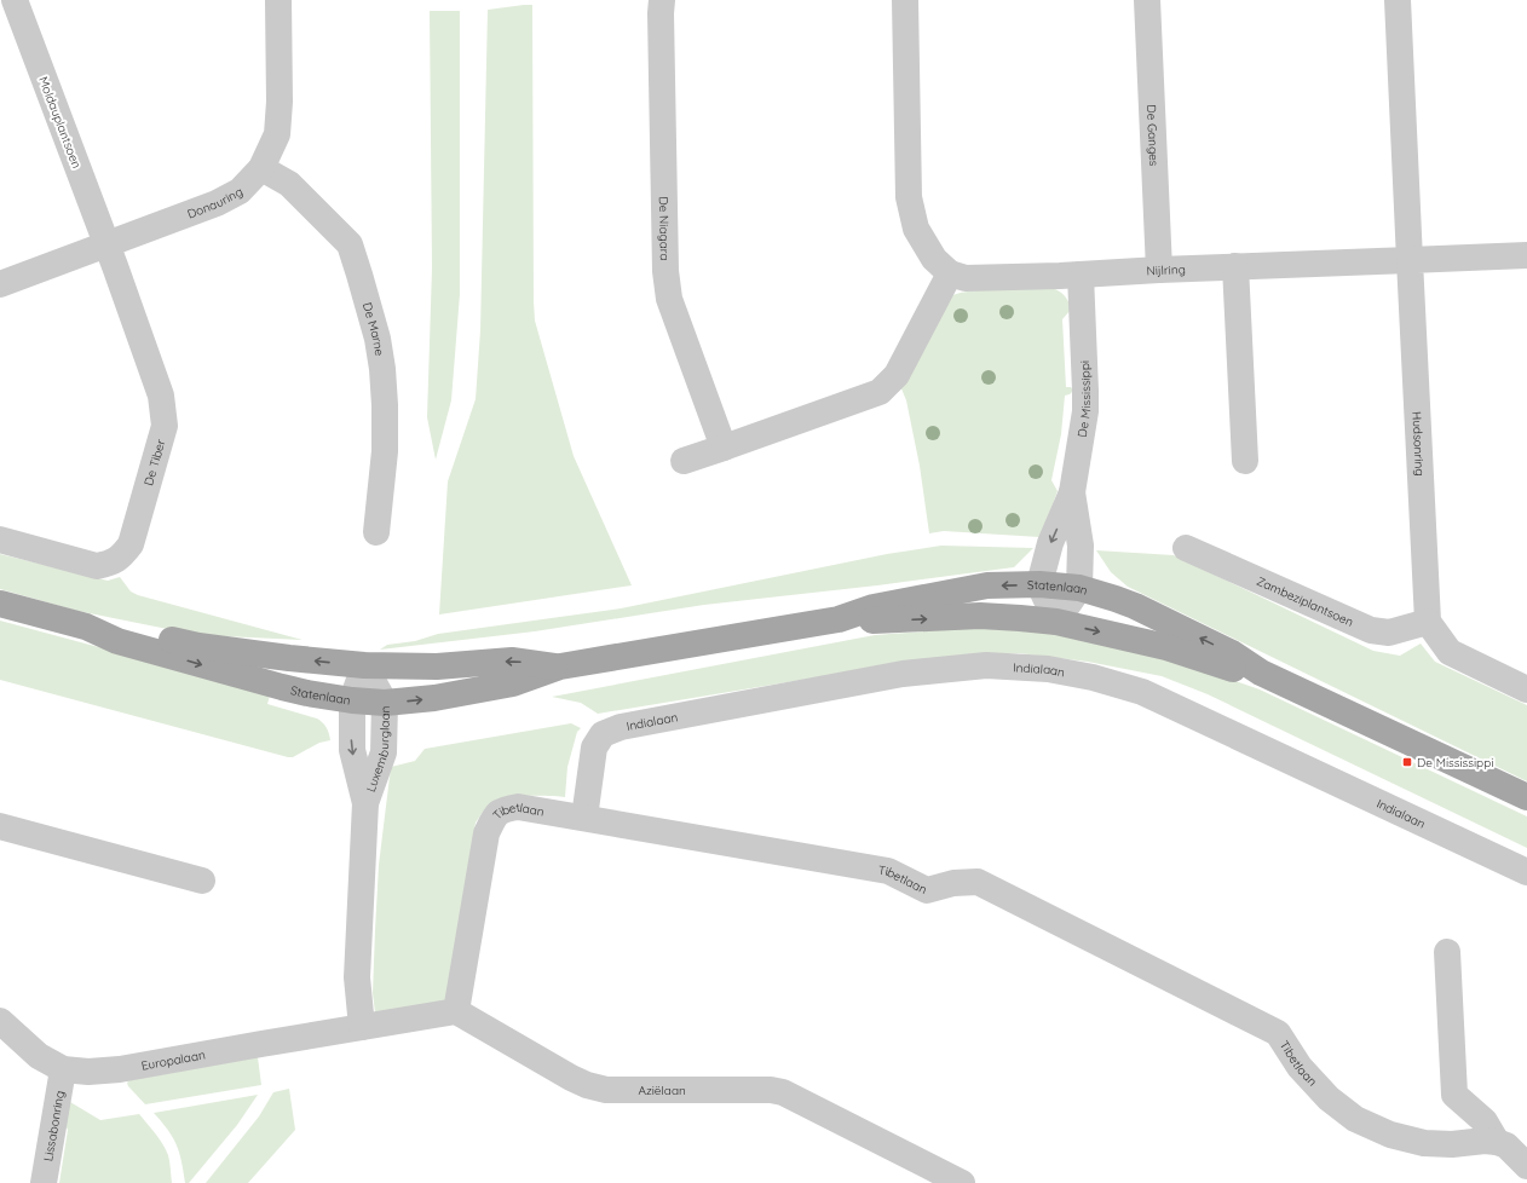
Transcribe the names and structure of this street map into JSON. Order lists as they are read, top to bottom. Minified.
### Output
{"streets":{"main road":["Statenlaan"],"street":["Moldauplantsoen","De Ganges","Donauring","De Niagara","Nijlring","De Marne","De Mississippi","Hudsonring","De Tiber","Zambeziplantsoen","Indialaan","Luxemburglaan","Tibetlaan","Europalaan","Aziëlaan","Lissabonring"]},"crossings":[["Moldauplantsoen","Donauring"],["Moldauplantsoen","De Tiber"],["De Ganges","Nijlring"],["Donauring","De Marne"],["Donauring","De Tiber"],["Nijlring","De Mississippi"],["Nijlring","Hudsonring"],["De Mississippi","Statenlaan"],["Hudsonring","Zambeziplantsoen"],["Statenlaan","Luxemburglaan"],["Indialaan","Tibetlaan"],["Luxemburglaan","Europalaan"],["Tibetlaan","Aziëlaan"],["Europalaan","Lissabonring"]],"places":{"transit":["De Mississippi"]}}
